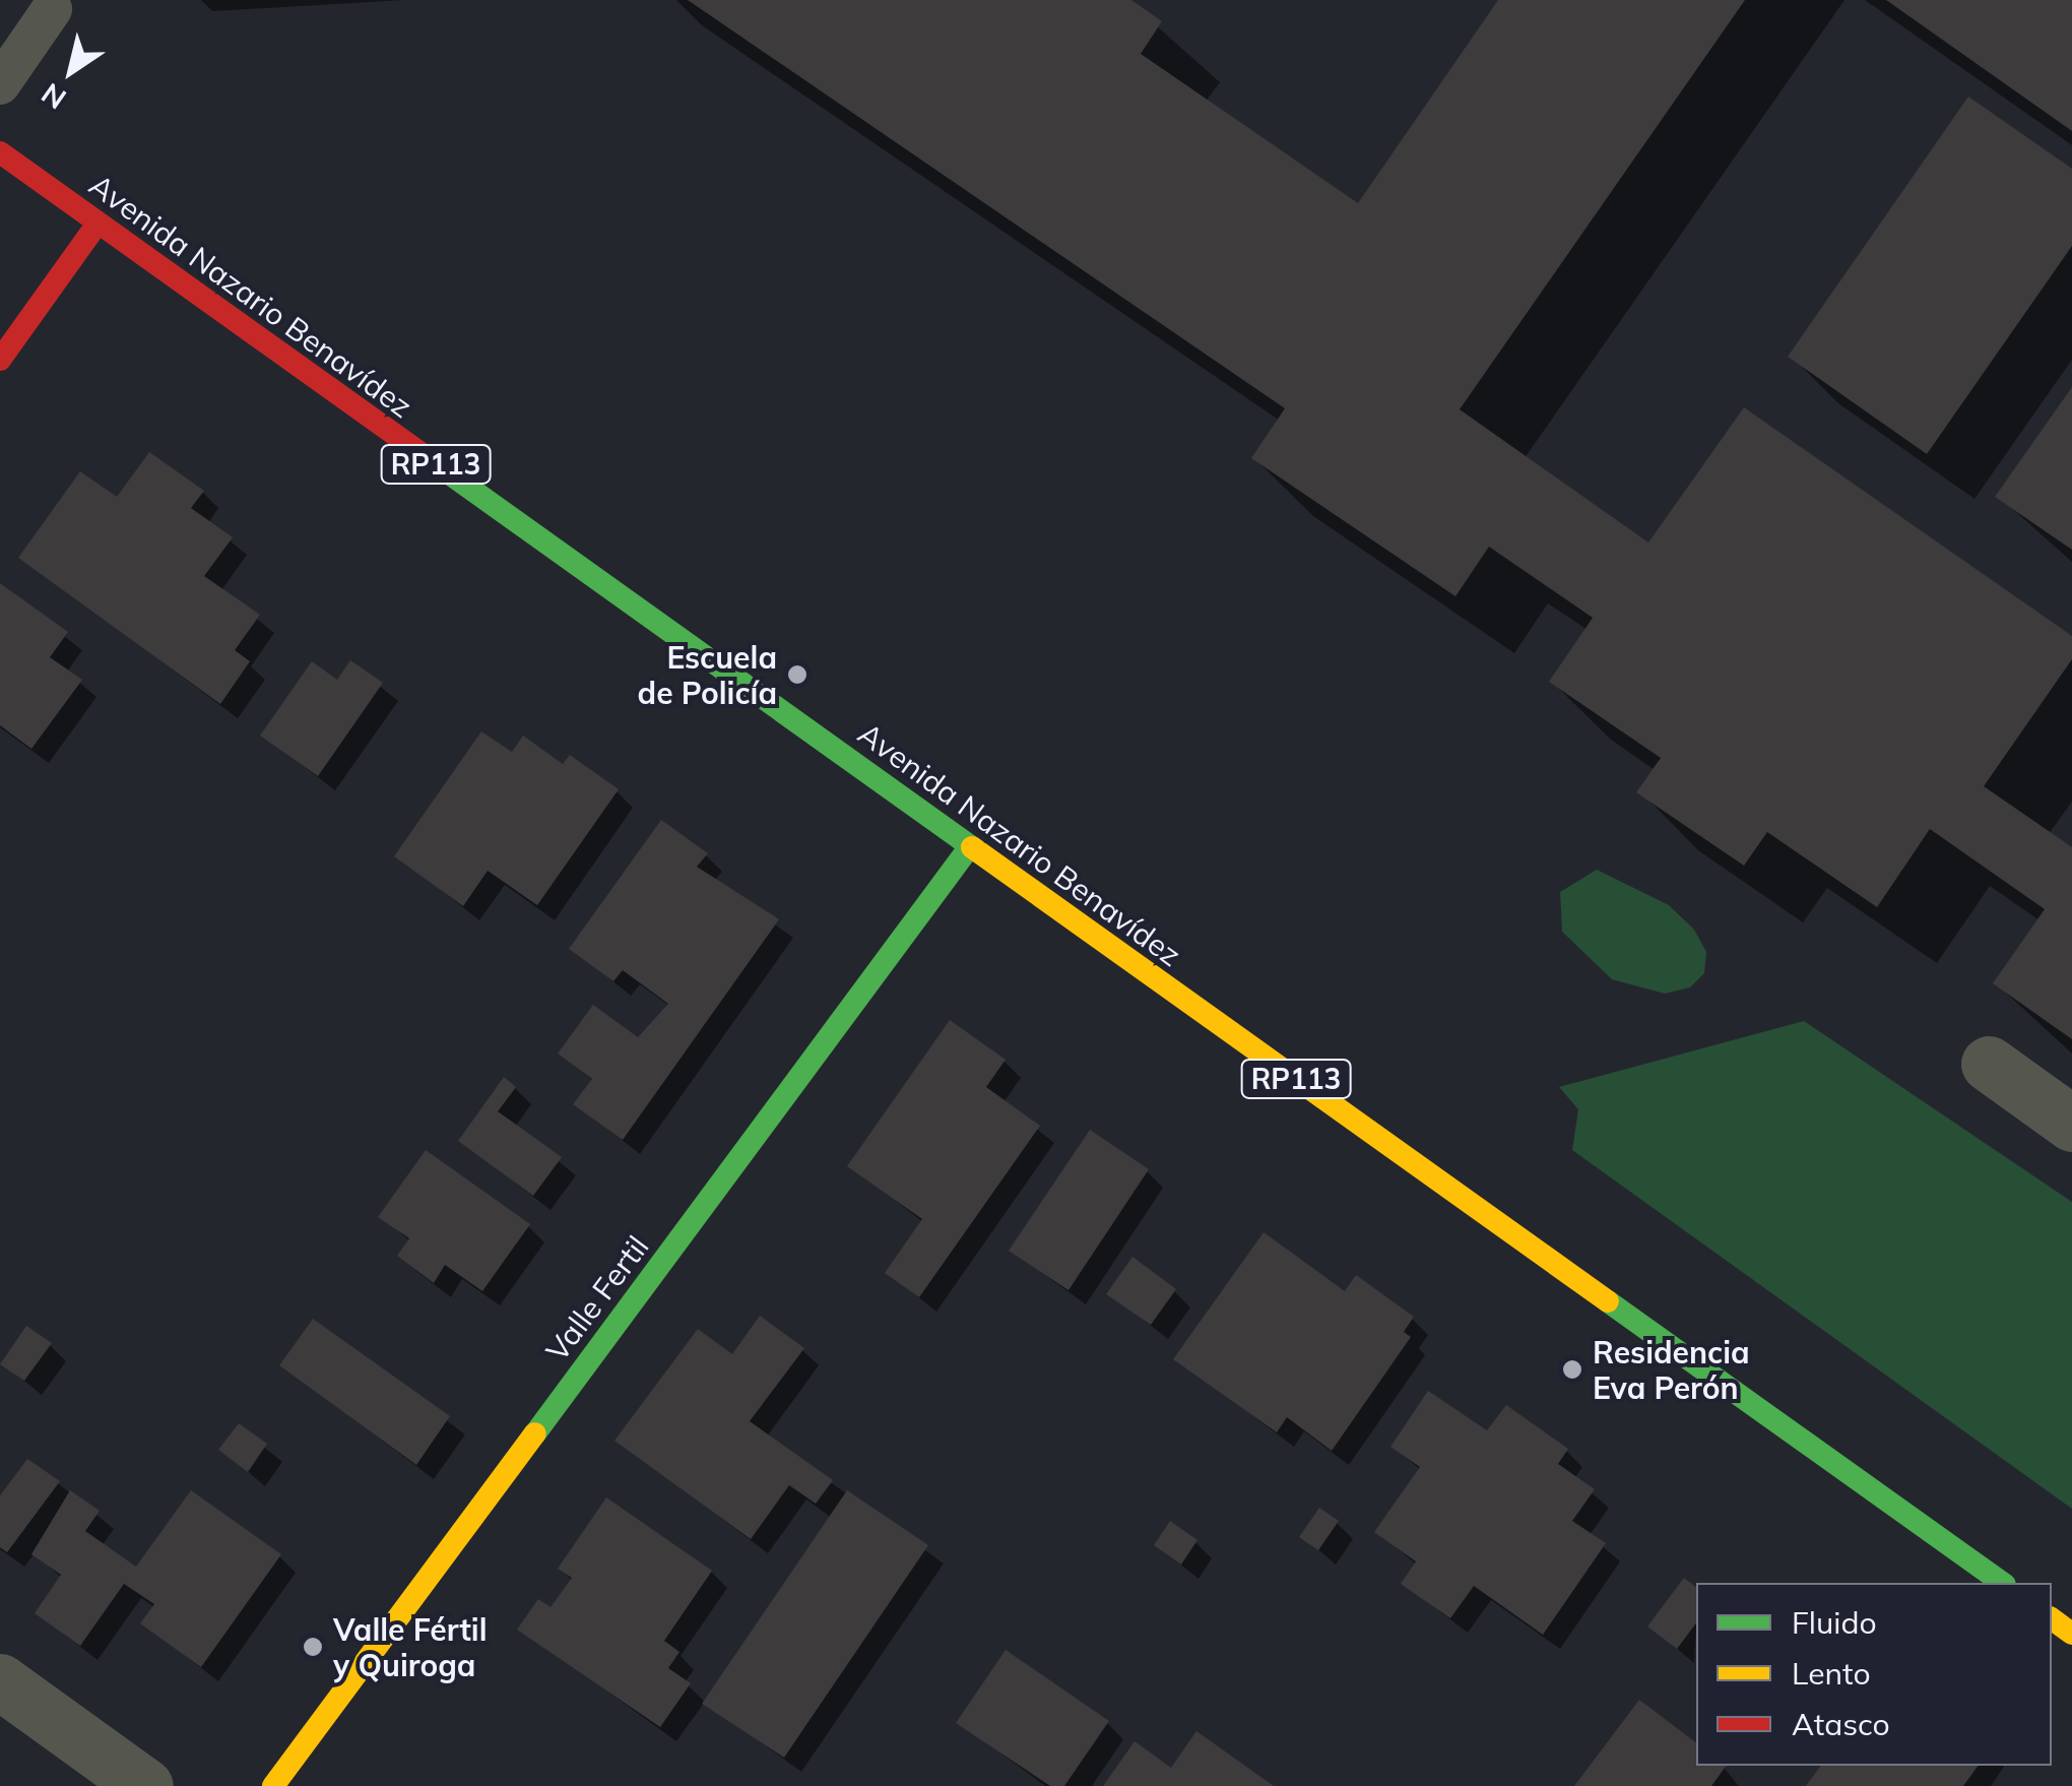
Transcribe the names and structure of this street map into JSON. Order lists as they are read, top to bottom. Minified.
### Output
{"streets":{"main road":["Avenida Nazario Benavídez","RP113","Valle Fertil"]},"crossings":[["Avenida Nazario Benavídez","Valle Fertil"]],"places":["Escuela de Policía","Residencia Eva Perón","Valle Fértil y Quiroga"],"legend":["Fluido","Lento","Atasco"],"north":"bottom left"}
